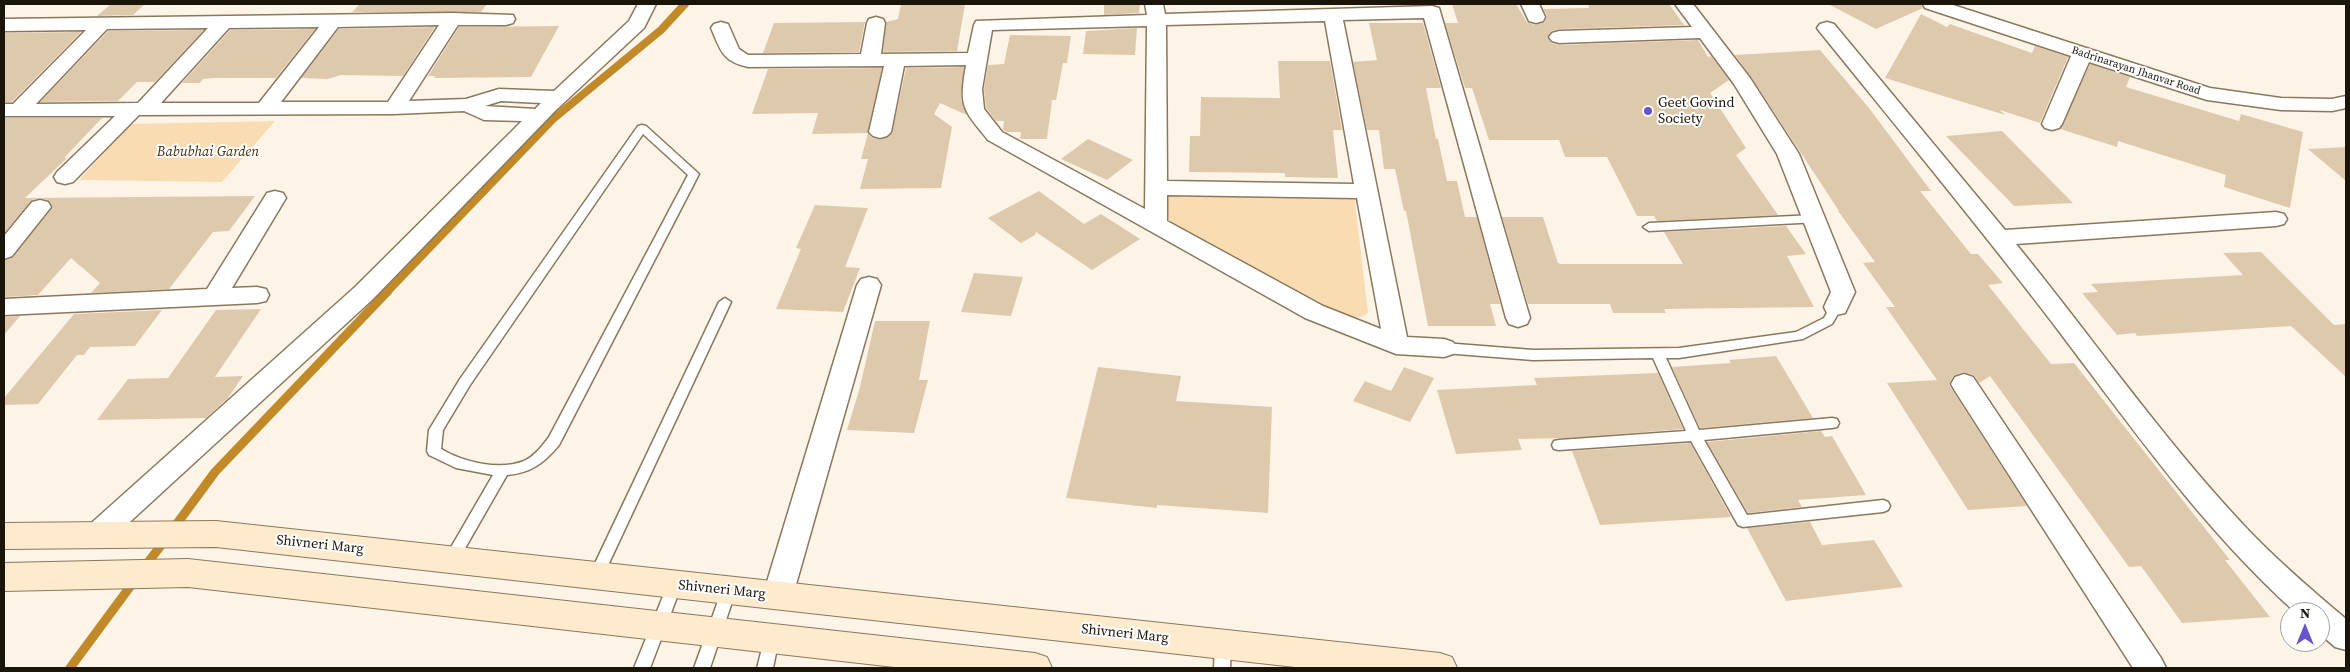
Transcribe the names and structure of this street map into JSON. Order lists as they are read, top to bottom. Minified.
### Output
{"streets":{"main road":["Shivneri Marg"],"street":["Badrinarayan Jhanvar Road"]},"parks":["Babubhai Garden"],"places":["Geet Govind Society"],"north":"top"}
